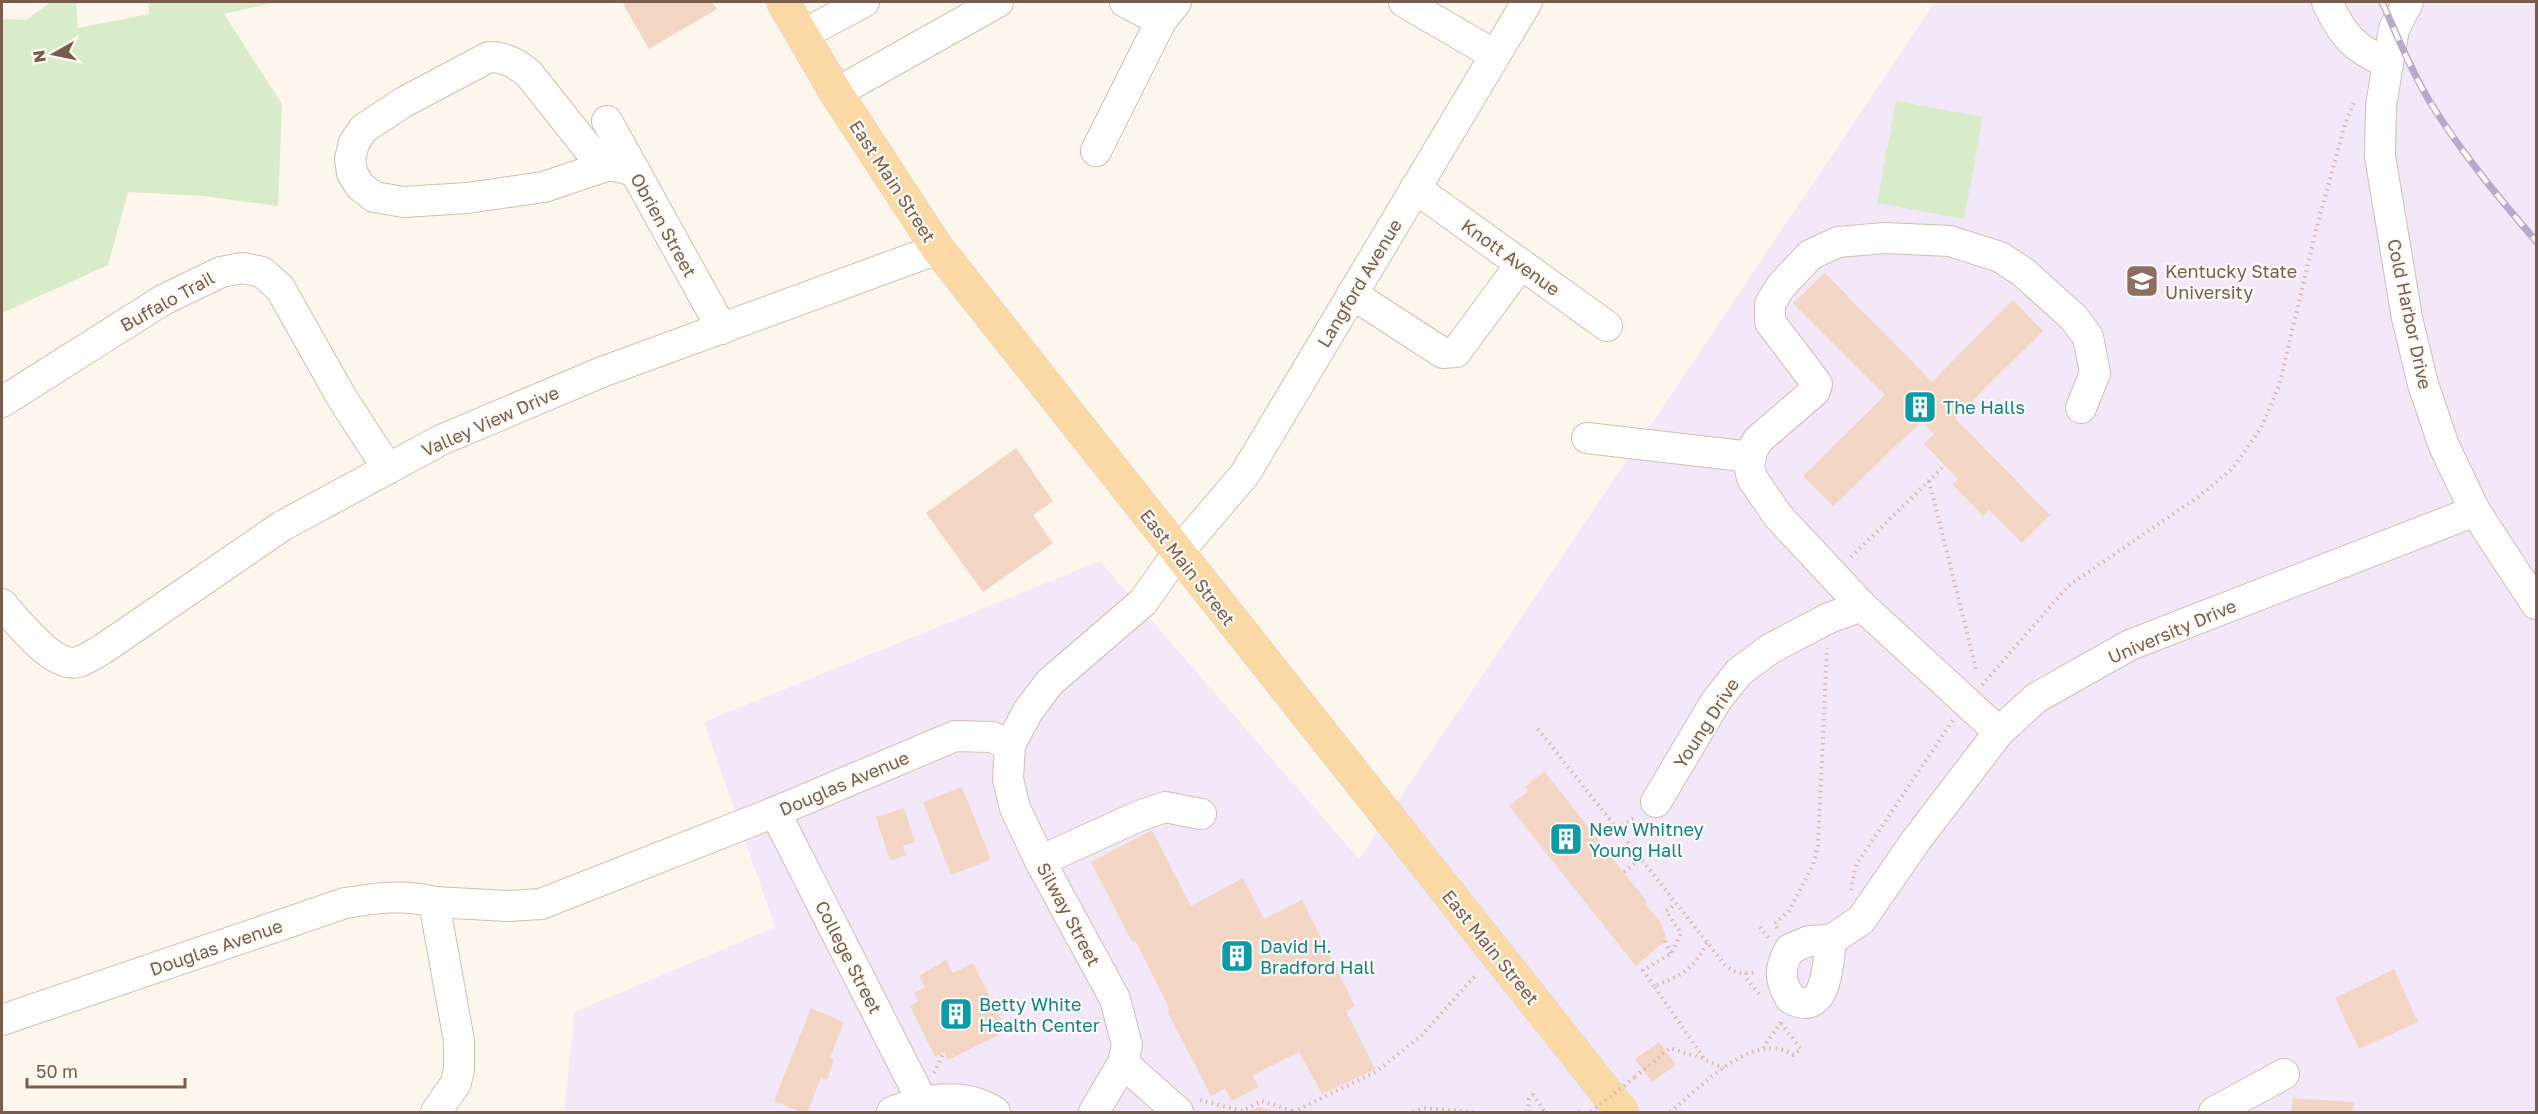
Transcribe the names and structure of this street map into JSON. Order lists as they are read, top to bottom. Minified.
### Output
{"streets":{"main road":["East Main Street"],"street":["Obrien Street","Knott Avenue","Langford Avenue","Buffalo Trail","Cold Harbor Drive","Valley View Drive","University Drive","Young Drive","Douglas Avenue","Silway Street","College Street"]},"crossings":[["East Main Street","Langford Avenue"],["East Main Street","Valley View Drive"],["Obrien Street","Valley View Drive"],["Knott Avenue","Langford Avenue"],["Buffalo Trail","Valley View Drive"],["Cold Harbor Drive","University Drive"],["Douglas Avenue","Silway Street"],["Douglas Avenue","College Street"]],"places":{"school or university":["Kentucky State University"],"building":["The Halls","New Whitney Young Hall","David H. Bradford Hall","Betty White Health Center"]},"scale_bar":"50 m","north":"left"}
